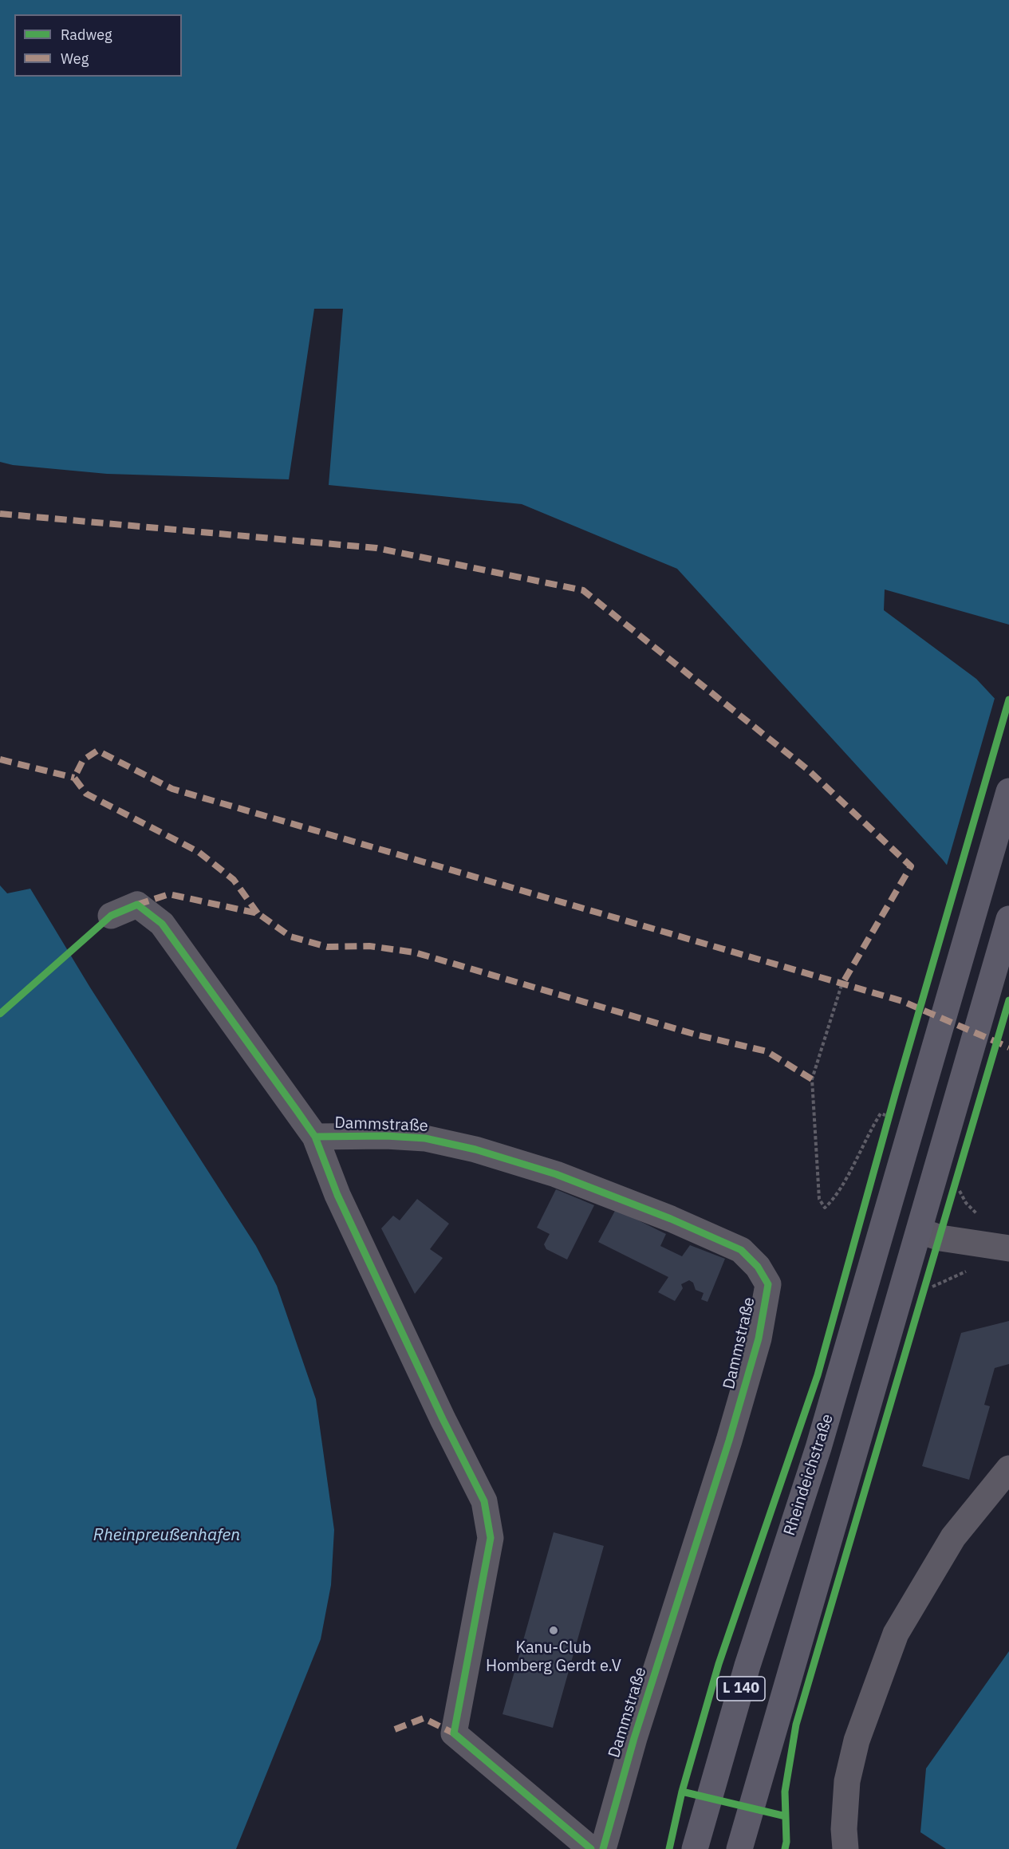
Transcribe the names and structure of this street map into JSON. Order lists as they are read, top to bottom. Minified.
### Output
{"streets":{"main road":["Rheindeichstraße","L 140"],"street":["Dammstraße"]},"water":["Rheinpreußenhafen"],"places":["Kanu-Club Homberg Gerdt e.V"],"legend":["Radweg","Weg"]}
